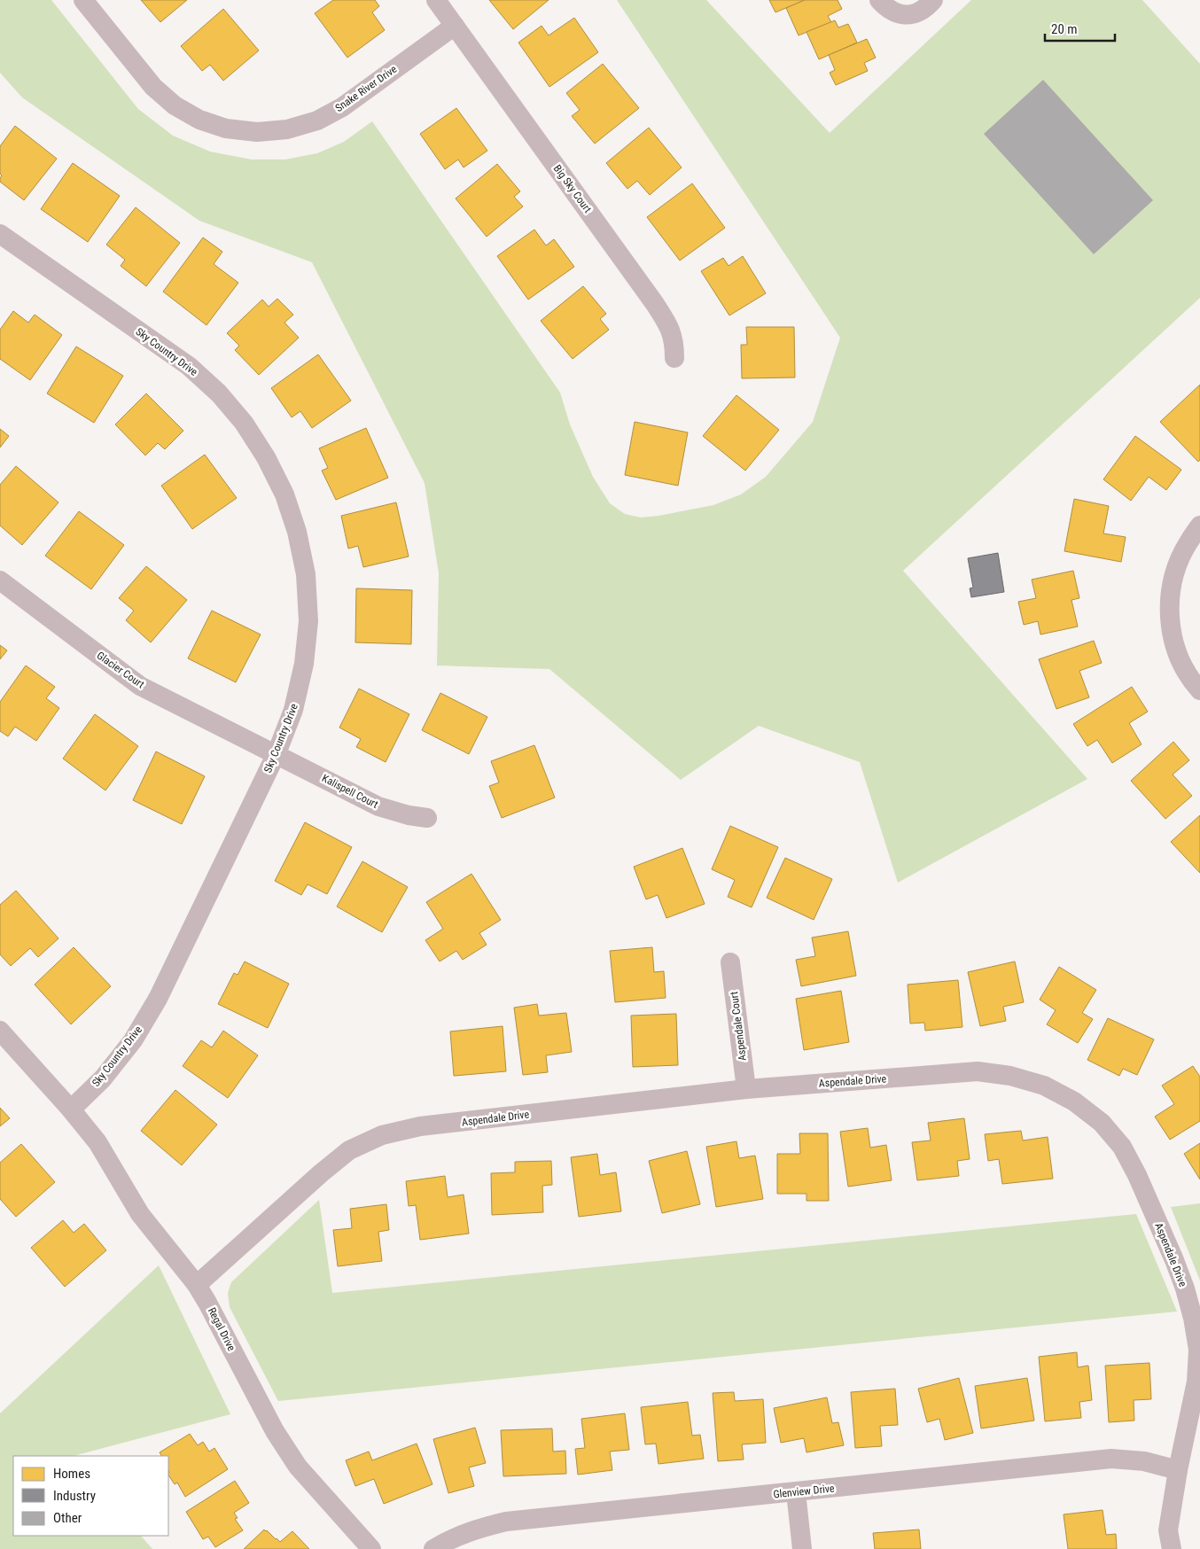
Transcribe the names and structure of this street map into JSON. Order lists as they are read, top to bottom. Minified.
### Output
{"streets":{"street":["Snake River Drive","Big Sky Court","Sky Country Drive","Glacier Court","Kalispell Court","Aspendale Court","Aspendale Drive","Regal Drive","Glenview Drive"]},"crossings":[["Snake River Drive","Big Sky Court"],["Sky Country Drive","Glacier Court"],["Sky Country Drive","Kalispell Court"],["Sky Country Drive","Regal Drive"],["Glacier Court","Kalispell Court"],["Aspendale Court","Aspendale Drive"],["Aspendale Drive","Regal Drive"],["Aspendale Drive","Glenview Drive"]],"legend":["Homes","Industry","Other"],"scale_bar":"20 m"}
